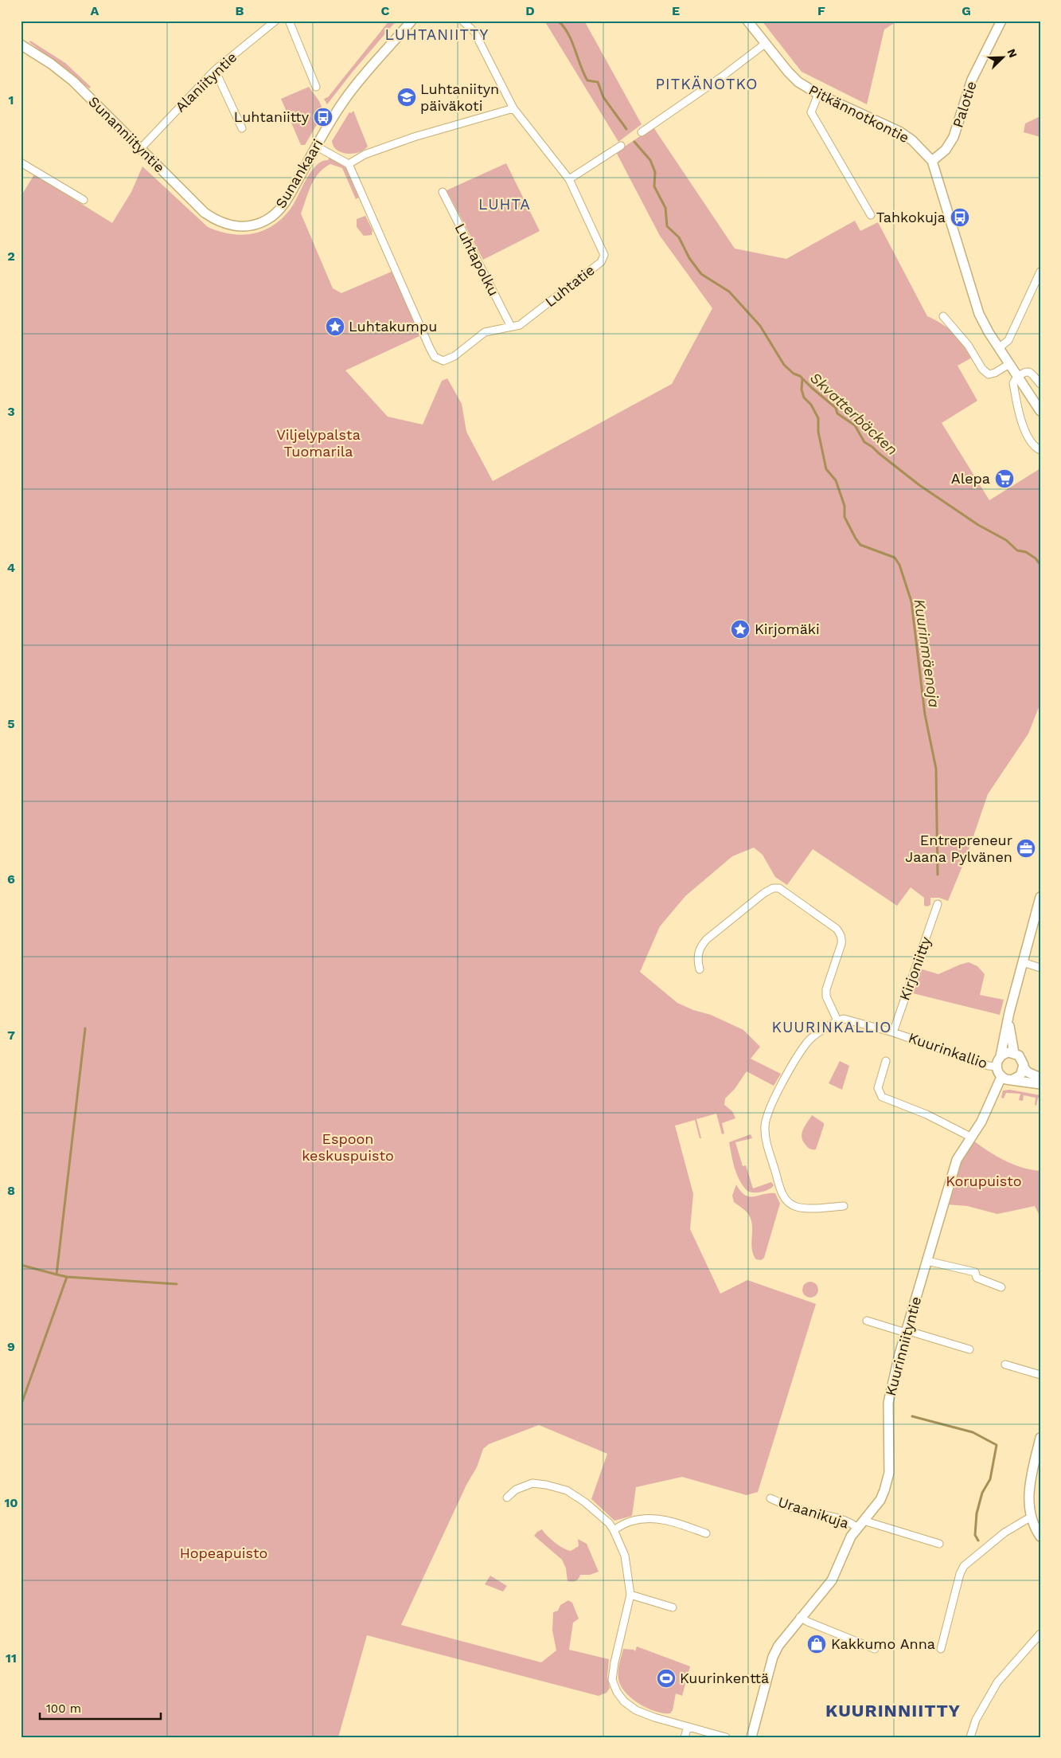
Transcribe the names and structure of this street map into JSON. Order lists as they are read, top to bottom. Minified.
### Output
{"streets":{"street":["Alaniityntie","Palotie","Pitkännotkontie","Sunanniityntie","Sunankaari","Luhtapolku","Luhtatie","Kirjoniitty","Kuurinkallio","Kuurinniityntie","Uraanikuja"]},"crossings":[["Alaniityntie","Sunanniityntie"],["Palotie","Pitkännotkontie"],["Sunanniityntie","Sunankaari"],["Luhtapolku","Luhtatie"],["Kirjoniitty","Kuurinkallio"],["Kuurinkallio","Kuurinniityntie"],["Kuurinniityntie","Uraanikuja"]],"districts":["LUHTANIITTY","PITKÄNOTKO","LUHTA","KUURINKALLIO","KUURINNIITTY"],"water":["Skvatterbäcken","Kuurinmäenoja"],"parks":["Viljelypalsta Tuomarila","Espoon keskuspuisto","Korupuisto","Hopeapuisto"],"places":{"school or university":["Luhtaniityn päiväkoti"],"bus stop":["Luhtaniitty","Tahkokuja"],"place":["Luhtakumpu","Kirjomäki"],"supermarket":["Alepa"],"office":["Entrepreneur Jaana Pylvänen"],"shop":["Kakkumo Anna"],"sports":["Kuurinkenttä"]},"scale_bar":"100 m","north":"top right","grid":{"columns":["A","B","C","D","E","F","G"],"rows":["1","2","3","4","5","6","7","8","9","10","11"]}}
